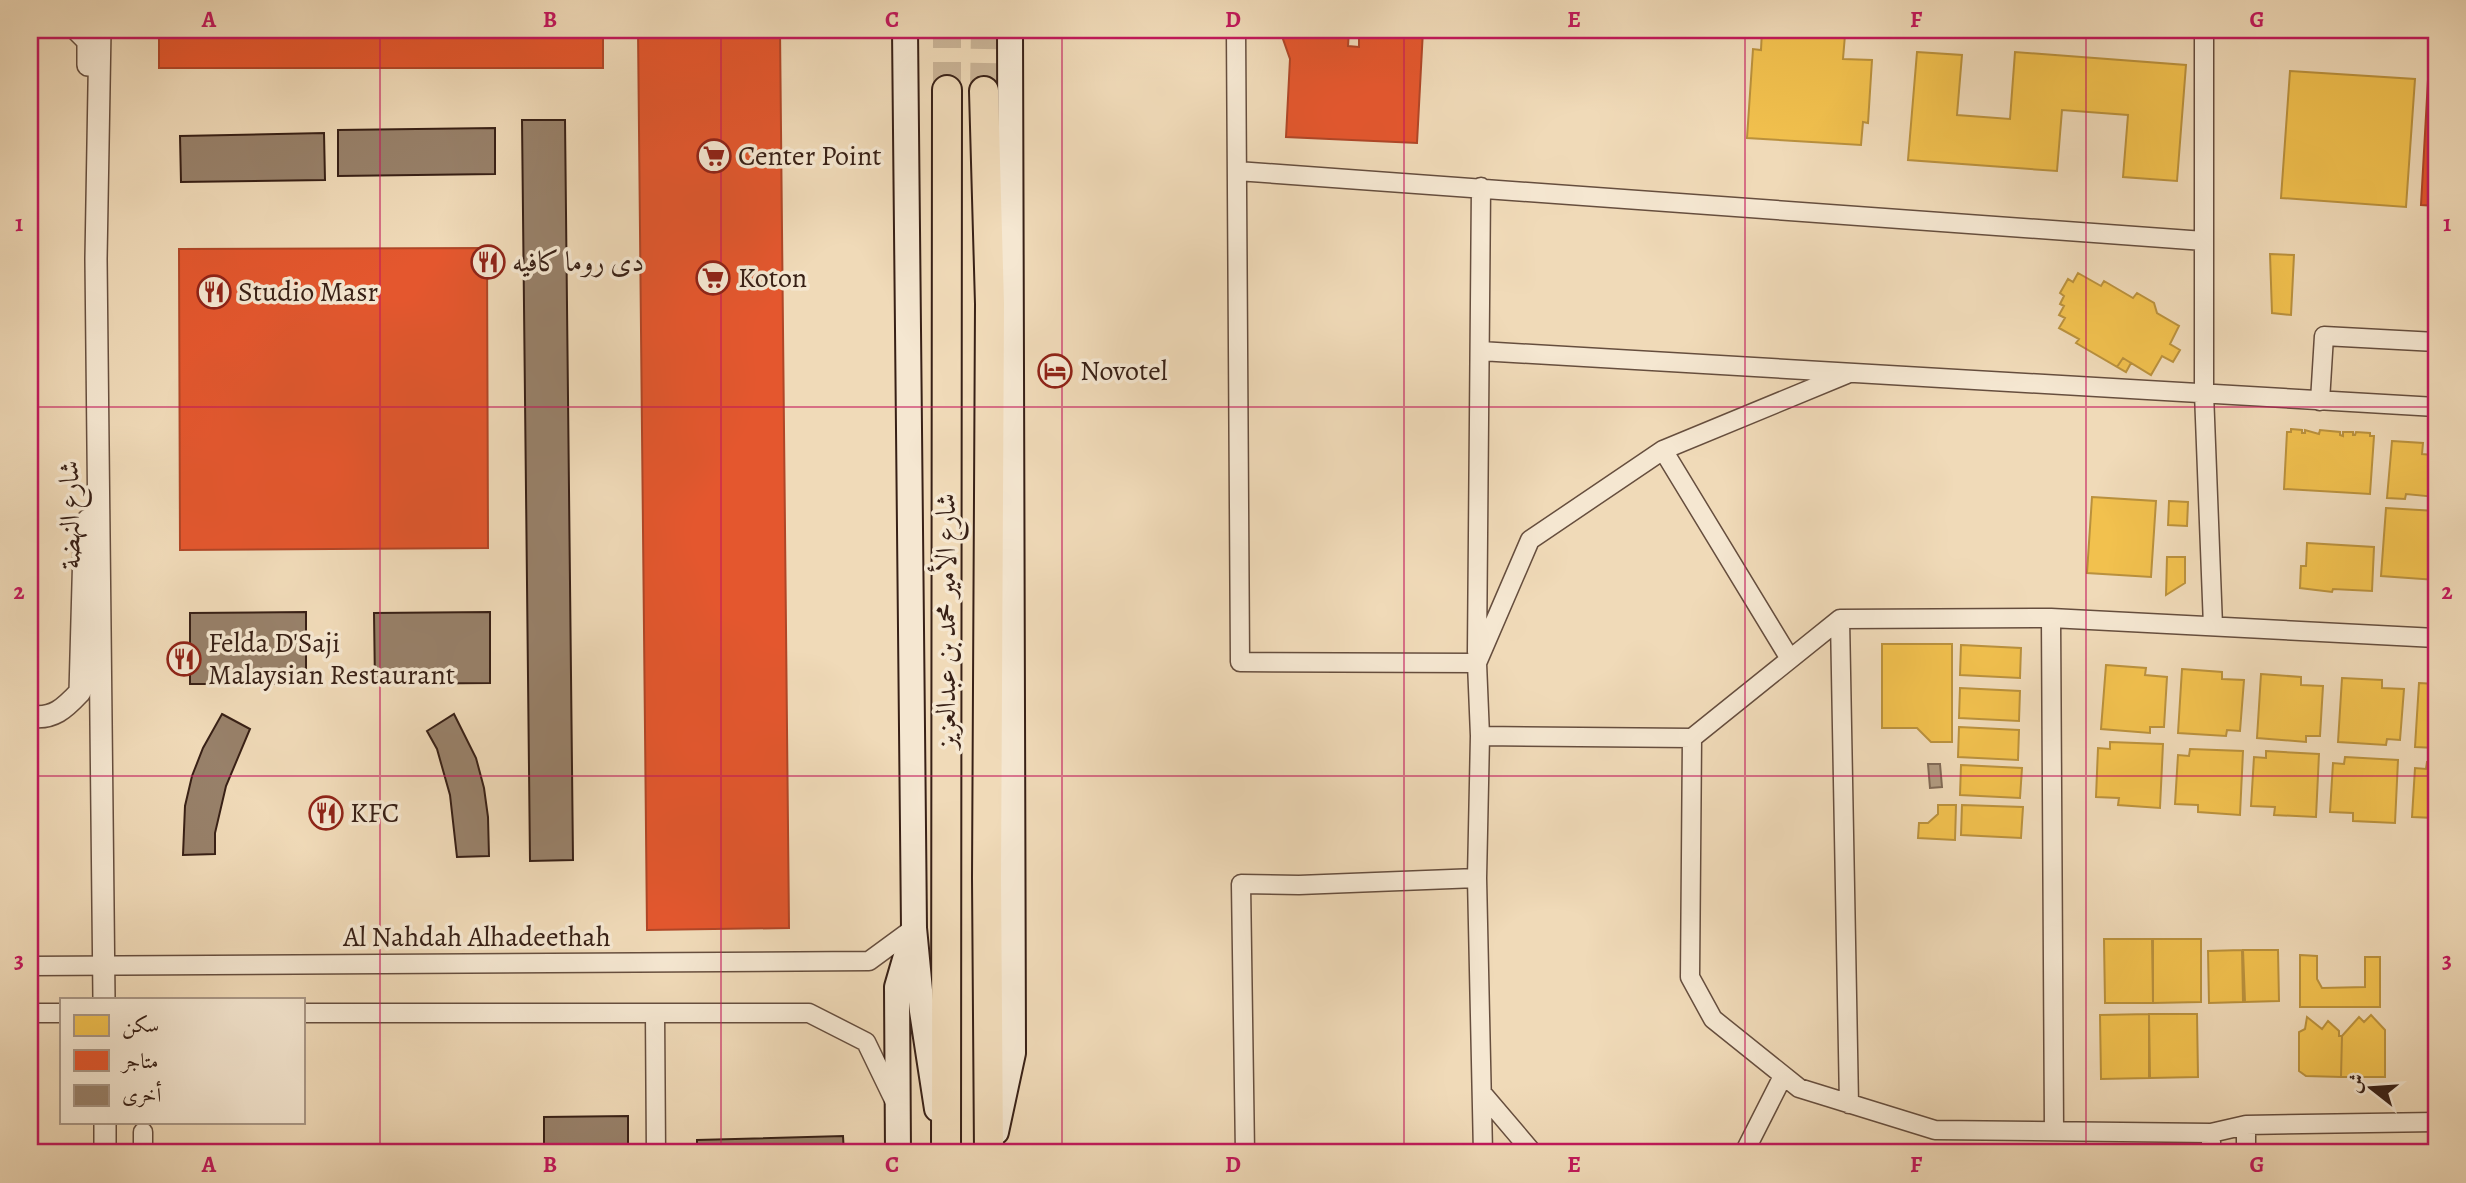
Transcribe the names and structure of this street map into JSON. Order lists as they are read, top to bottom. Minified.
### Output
{"streets":{"main road":["شارع الأمير محمد بن عبدالعزيز"],"street":["شارع النهضة","Al Nahdah Alhadeethah"]},"crossings":[["شارع النهضة","Al Nahdah Alhadeethah"]],"places":{"supermarket":["Center Point","Koton"],"restaurant":["دى روما كافيه","Studio Masr","Felda D'Saji Malaysian Restaurant","KFC"],"hotel":["Novotel"]},"legend":["سكن","متاجر","أخرى"],"north":"left","grid":{"columns":["A","B","C","D","E","F","G"],"rows":["1","2","3"]}}
